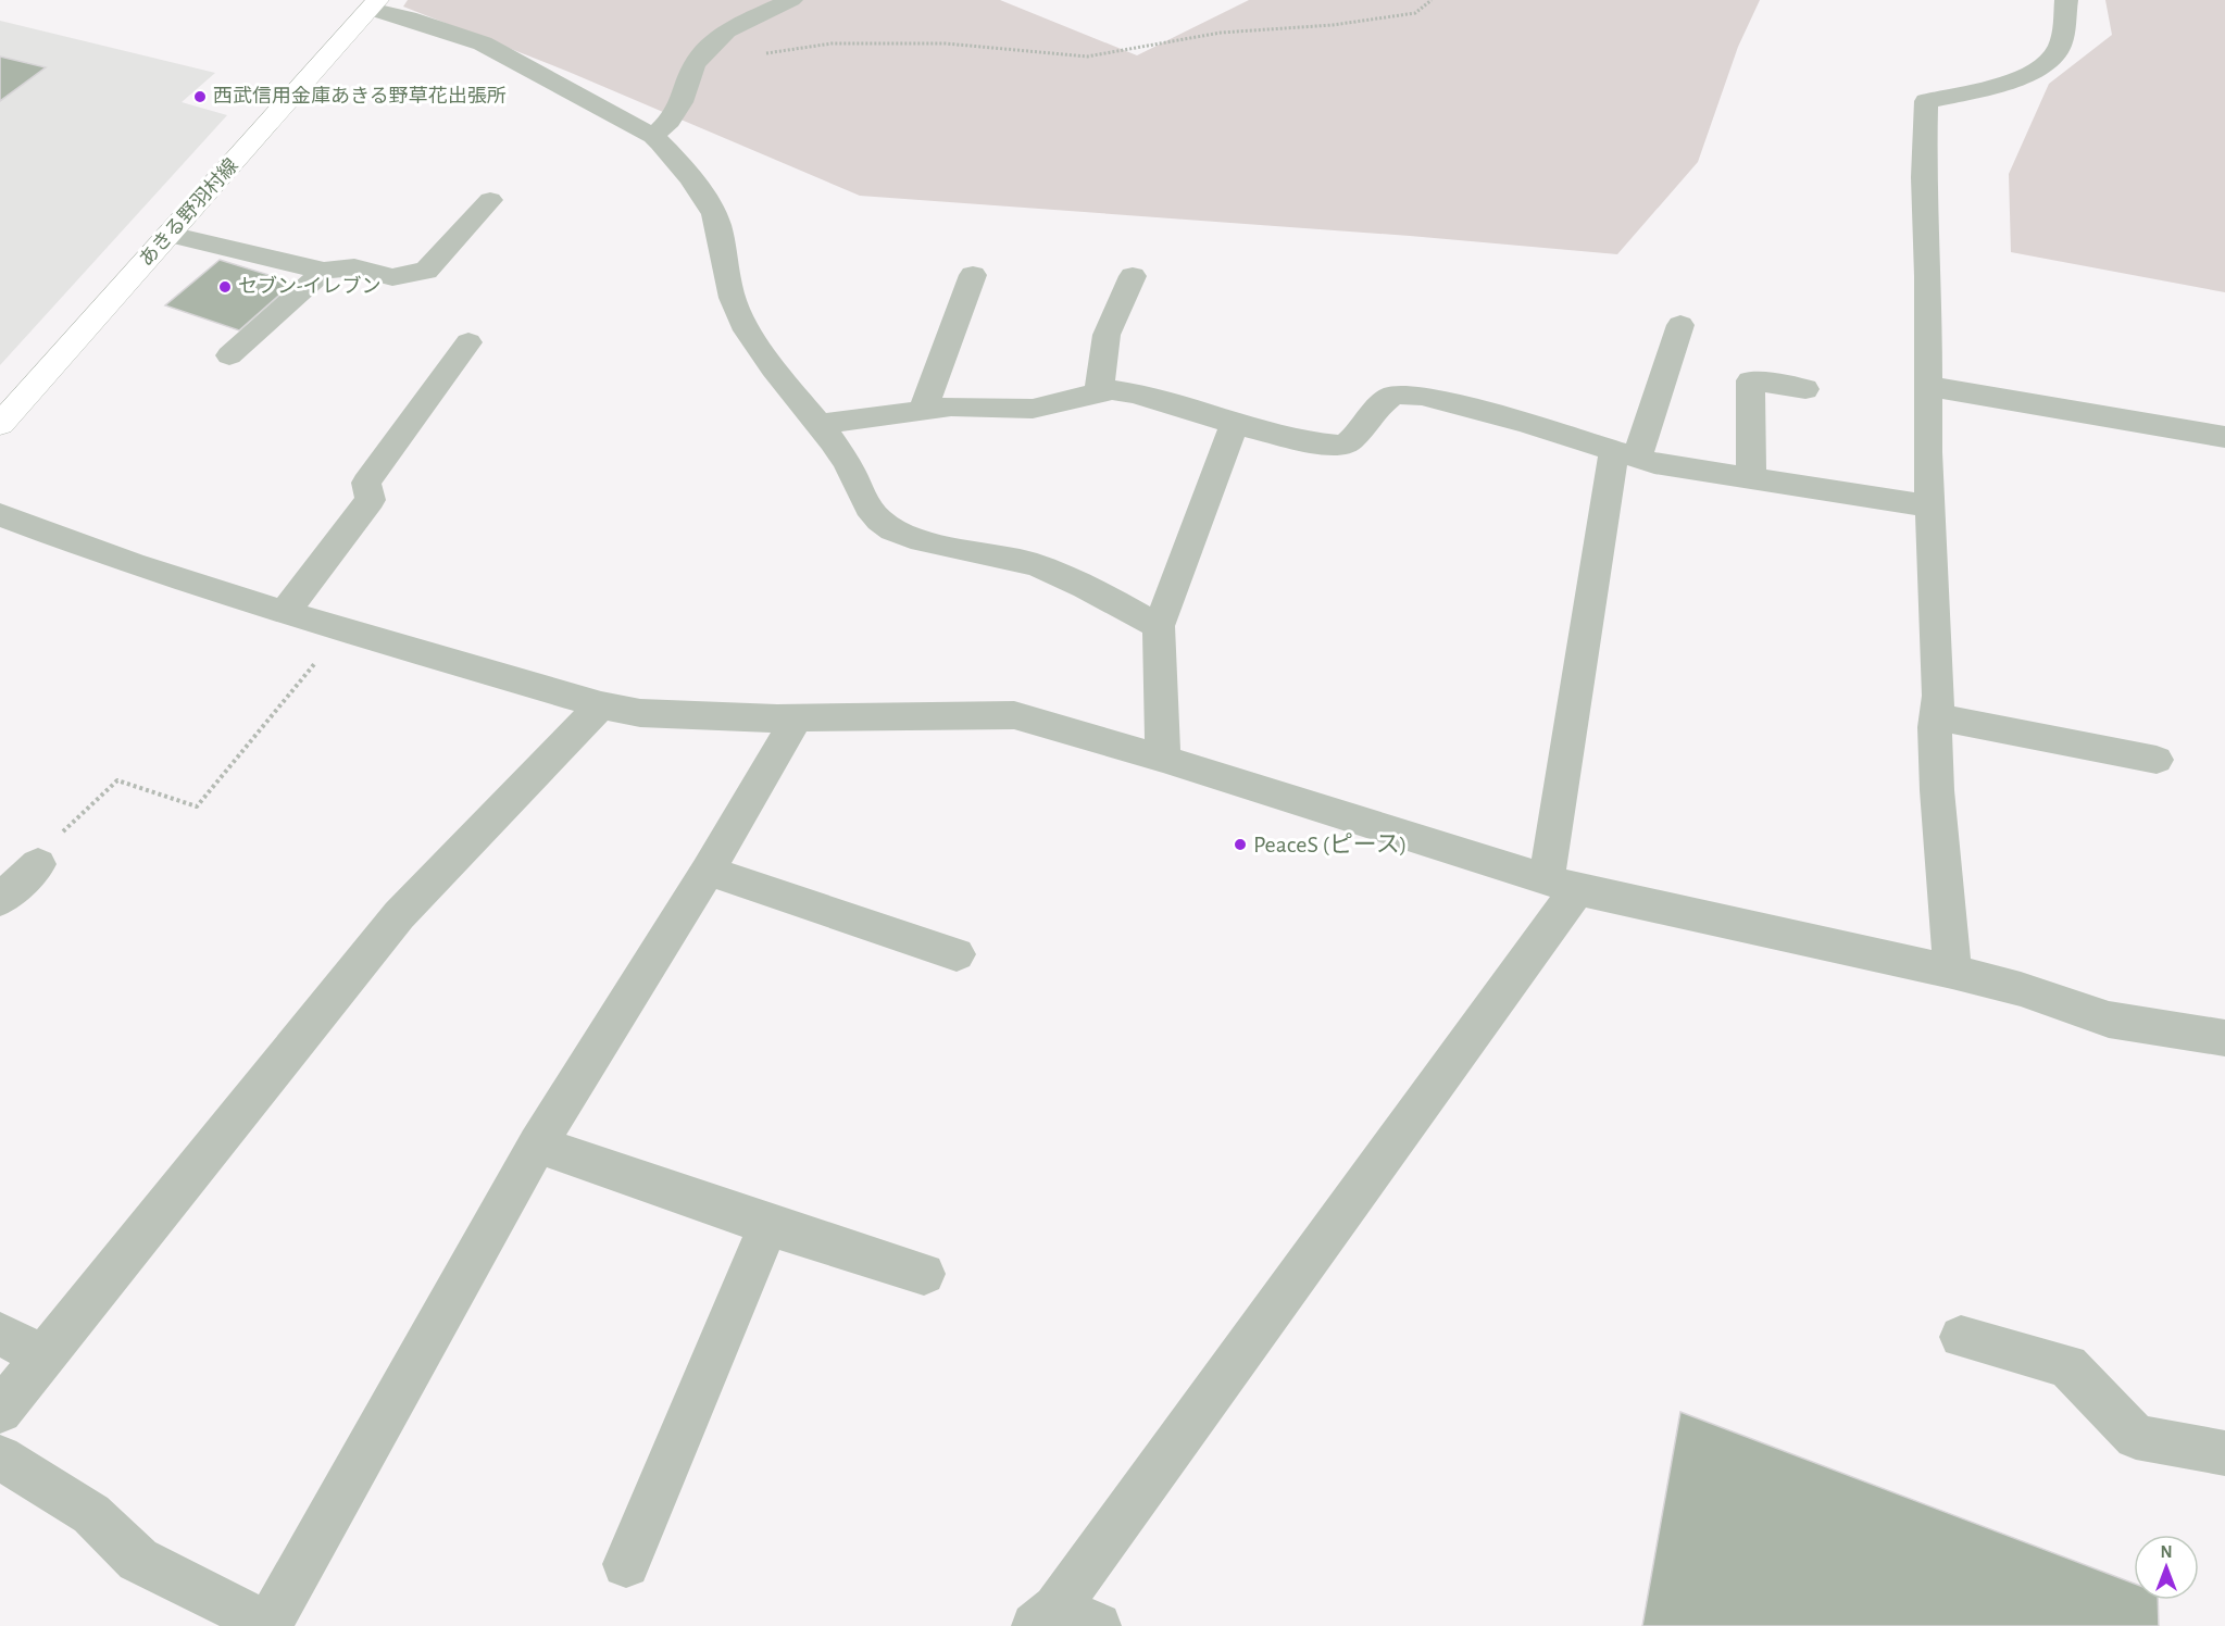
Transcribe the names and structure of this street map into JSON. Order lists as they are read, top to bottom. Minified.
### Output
{"streets":{"main road":["あきる野羽村線"]},"places":["西武信用金庫あきる野草花出張所","セブン-イレブン","PeaceS (ピース)"],"north":"top"}
